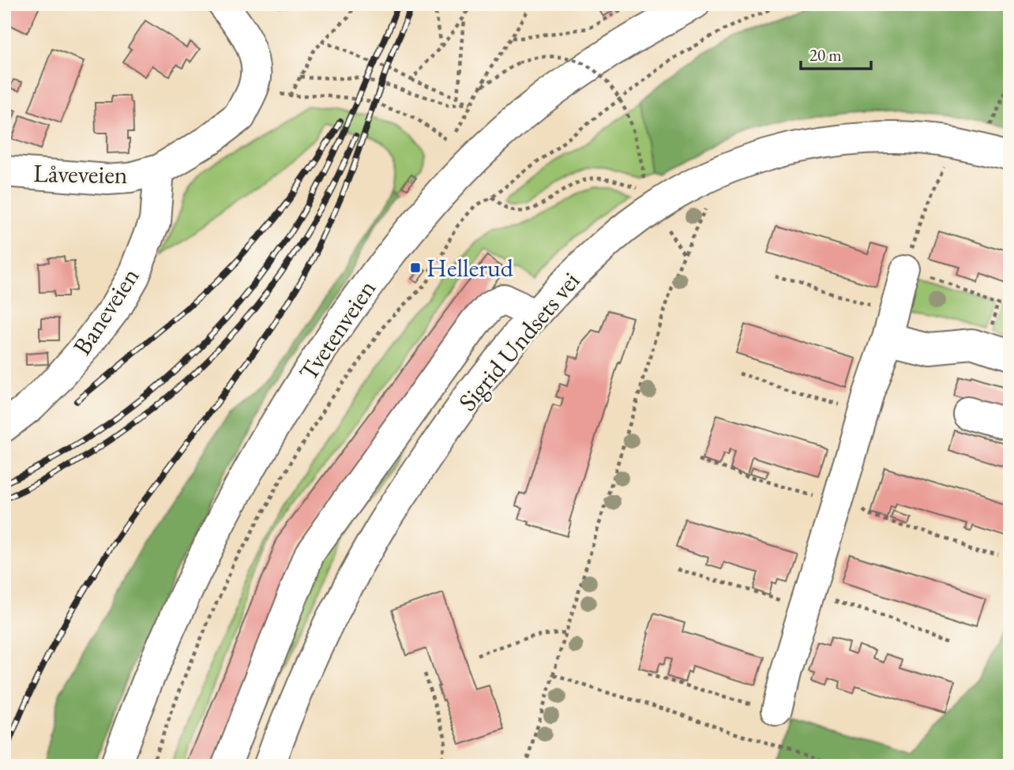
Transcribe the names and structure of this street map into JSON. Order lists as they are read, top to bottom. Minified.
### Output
{"streets":{"street":["Låveveien","Baneveien","Tvetenveien","Sigrid Undsets vei"]},"crossings":[["Låveveien","Baneveien"]],"places":{"transit":["Hellerud"]},"scale_bar":"20 m"}
